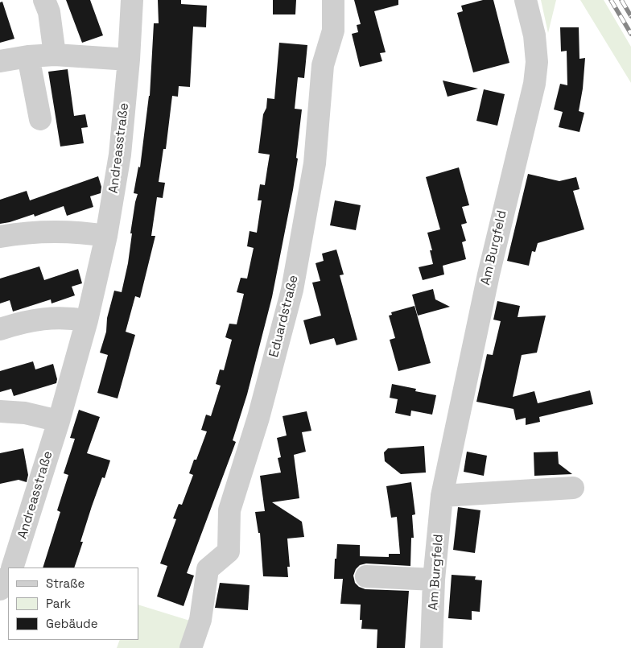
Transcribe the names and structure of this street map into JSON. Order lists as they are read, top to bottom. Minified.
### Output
{"streets":{"street":["Andreasstraße","Am Burgfeld","Eduardstraße"]},"legend":["Straße","Park","Gebäude"]}
